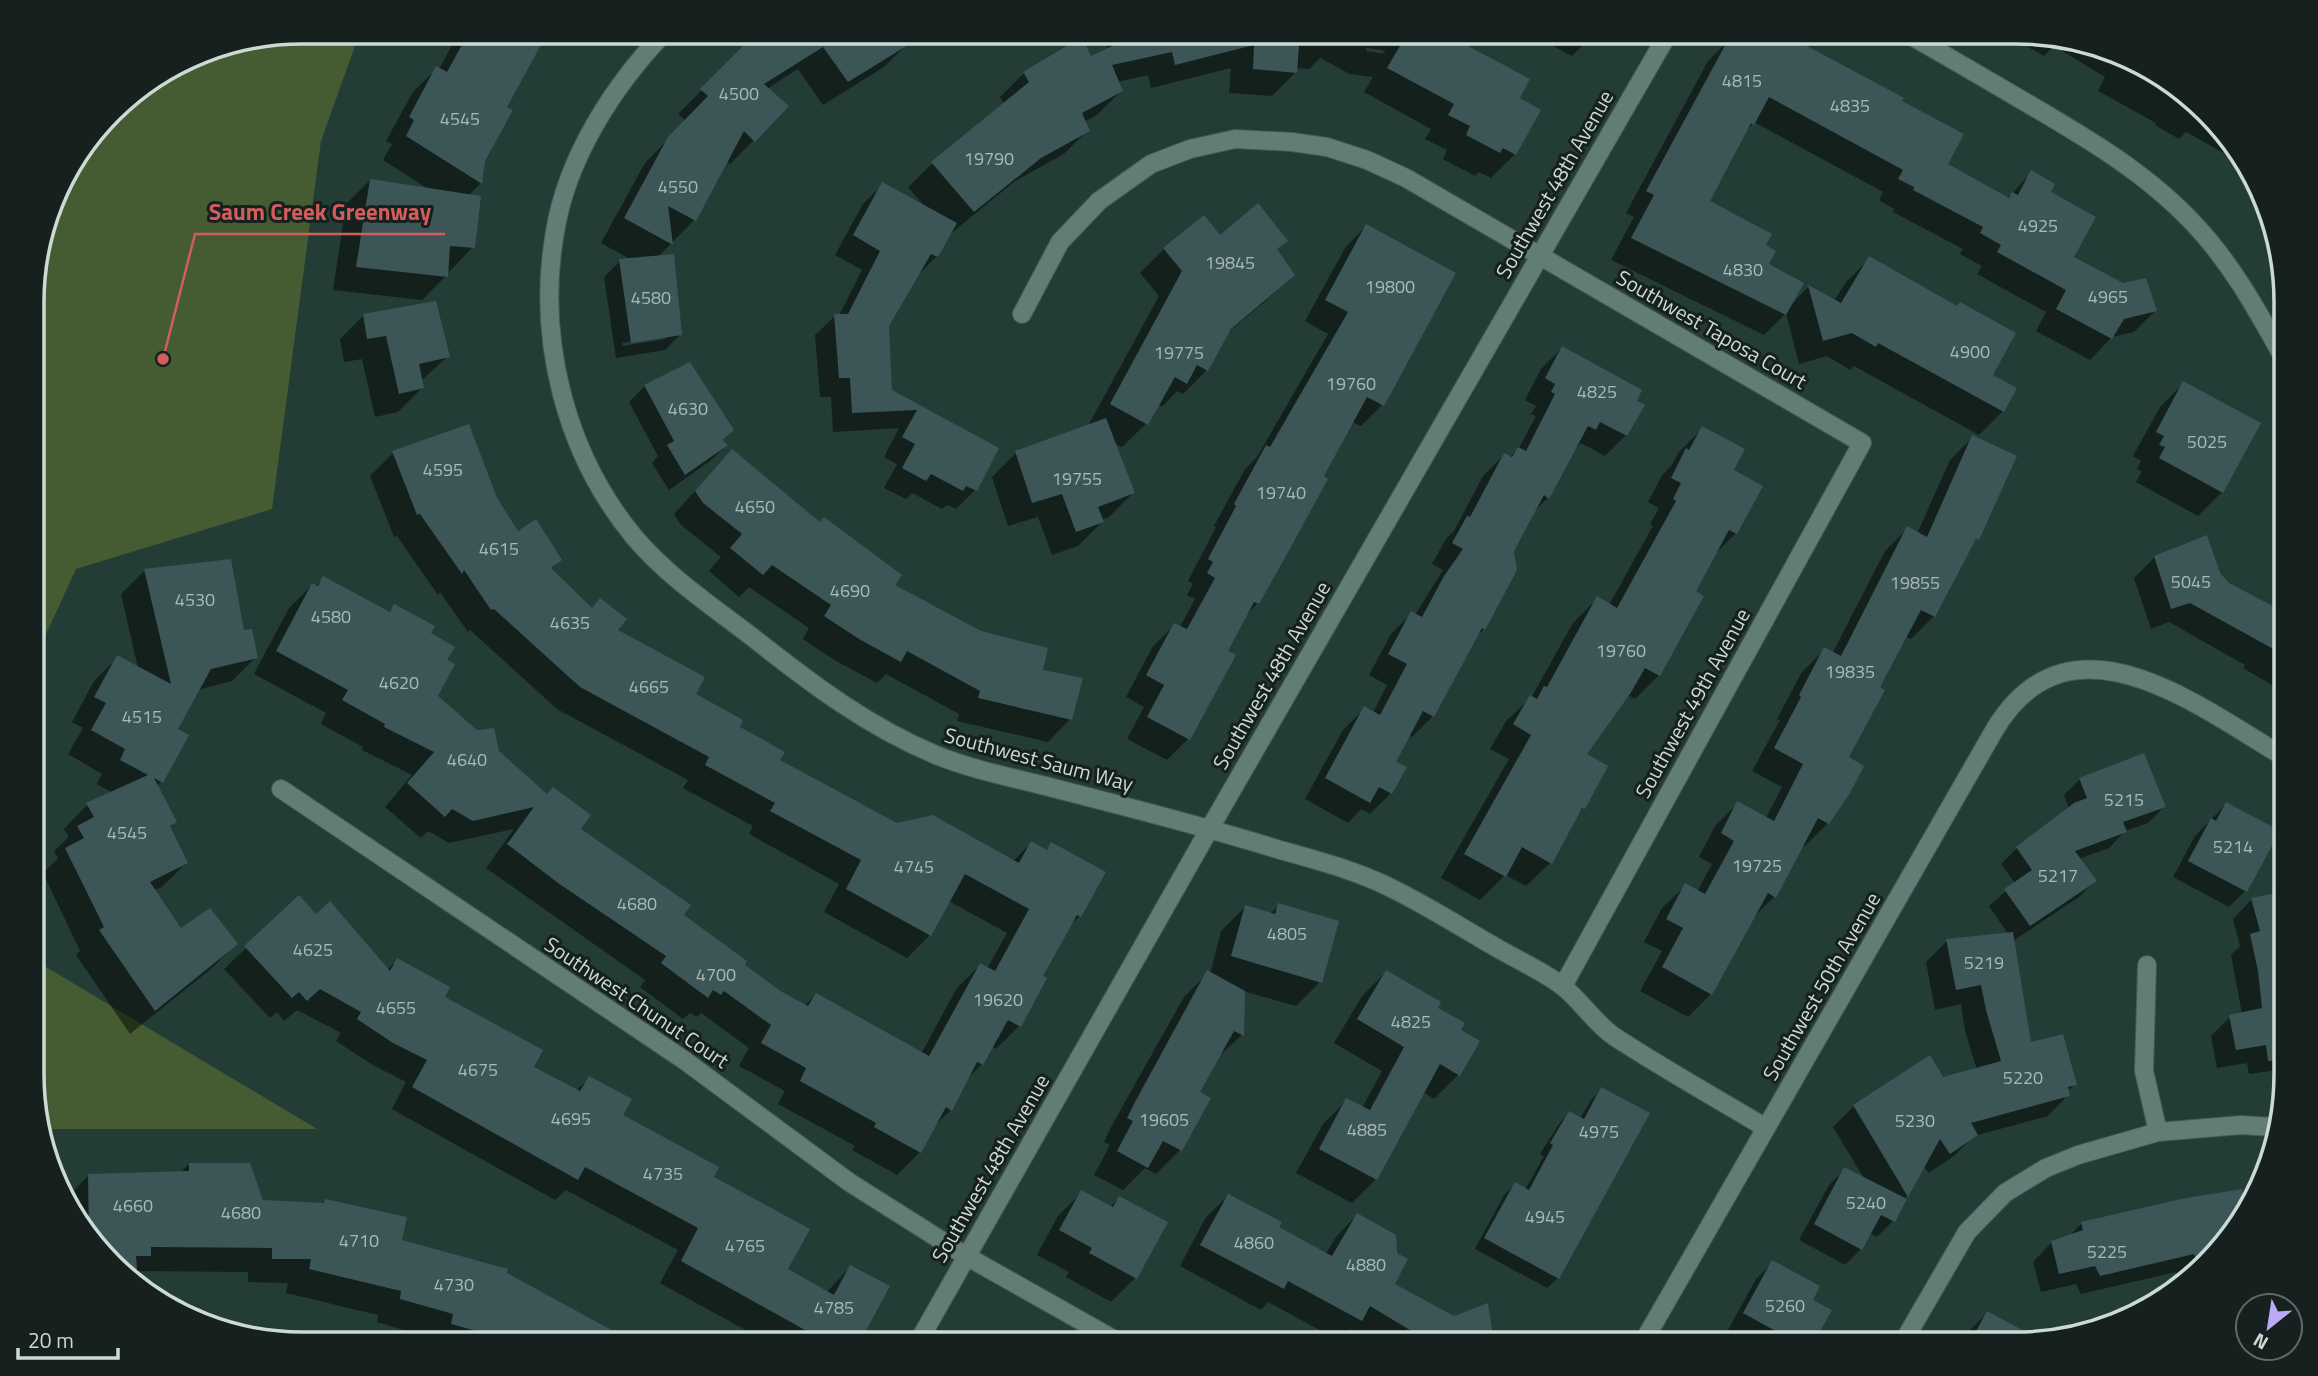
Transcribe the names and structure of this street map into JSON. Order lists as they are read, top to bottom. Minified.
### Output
{"streets":{"street":["Southwest 48th Avenue","Southwest Taposa Court","Southwest 49th Avenue","Southwest Saum Way","Southwest 50th Avenue","Southwest Chunut Court"]},"crossings":[["Southwest 48th Avenue","Southwest Taposa Court"],["Southwest 48th Avenue","Southwest Saum Way"],["Southwest 48th Avenue","Southwest Chunut Court"],["Southwest Taposa Court","Southwest 49th Avenue"],["Southwest 49th Avenue","Southwest Saum Way"],["Southwest Saum Way","Southwest 50th Avenue"]],"places":["Saum Creek Greenway"],"house_numbers":["4815","4500","4835","4545","19790","4550","4925","19845","4830","19800","4965","4580","4900","19775","19760","4825","4630","5025","4595","19755","19740","4650","4615","5045","19855","4690","4530","4580","4635","19760","19835","4620","4665","4515","4640","5215","4545","5214","19725","4745","5217","4680","4805","4625","5219","4700","19620","4655","4825","4675","5220","4695","19605","5230","4885","4975","4735","5240","4660","4680","4945","4710","4860","4765","5225","4880","4730","5260","4785"],"scale_bar":"20 m","north":"bottom left"}
